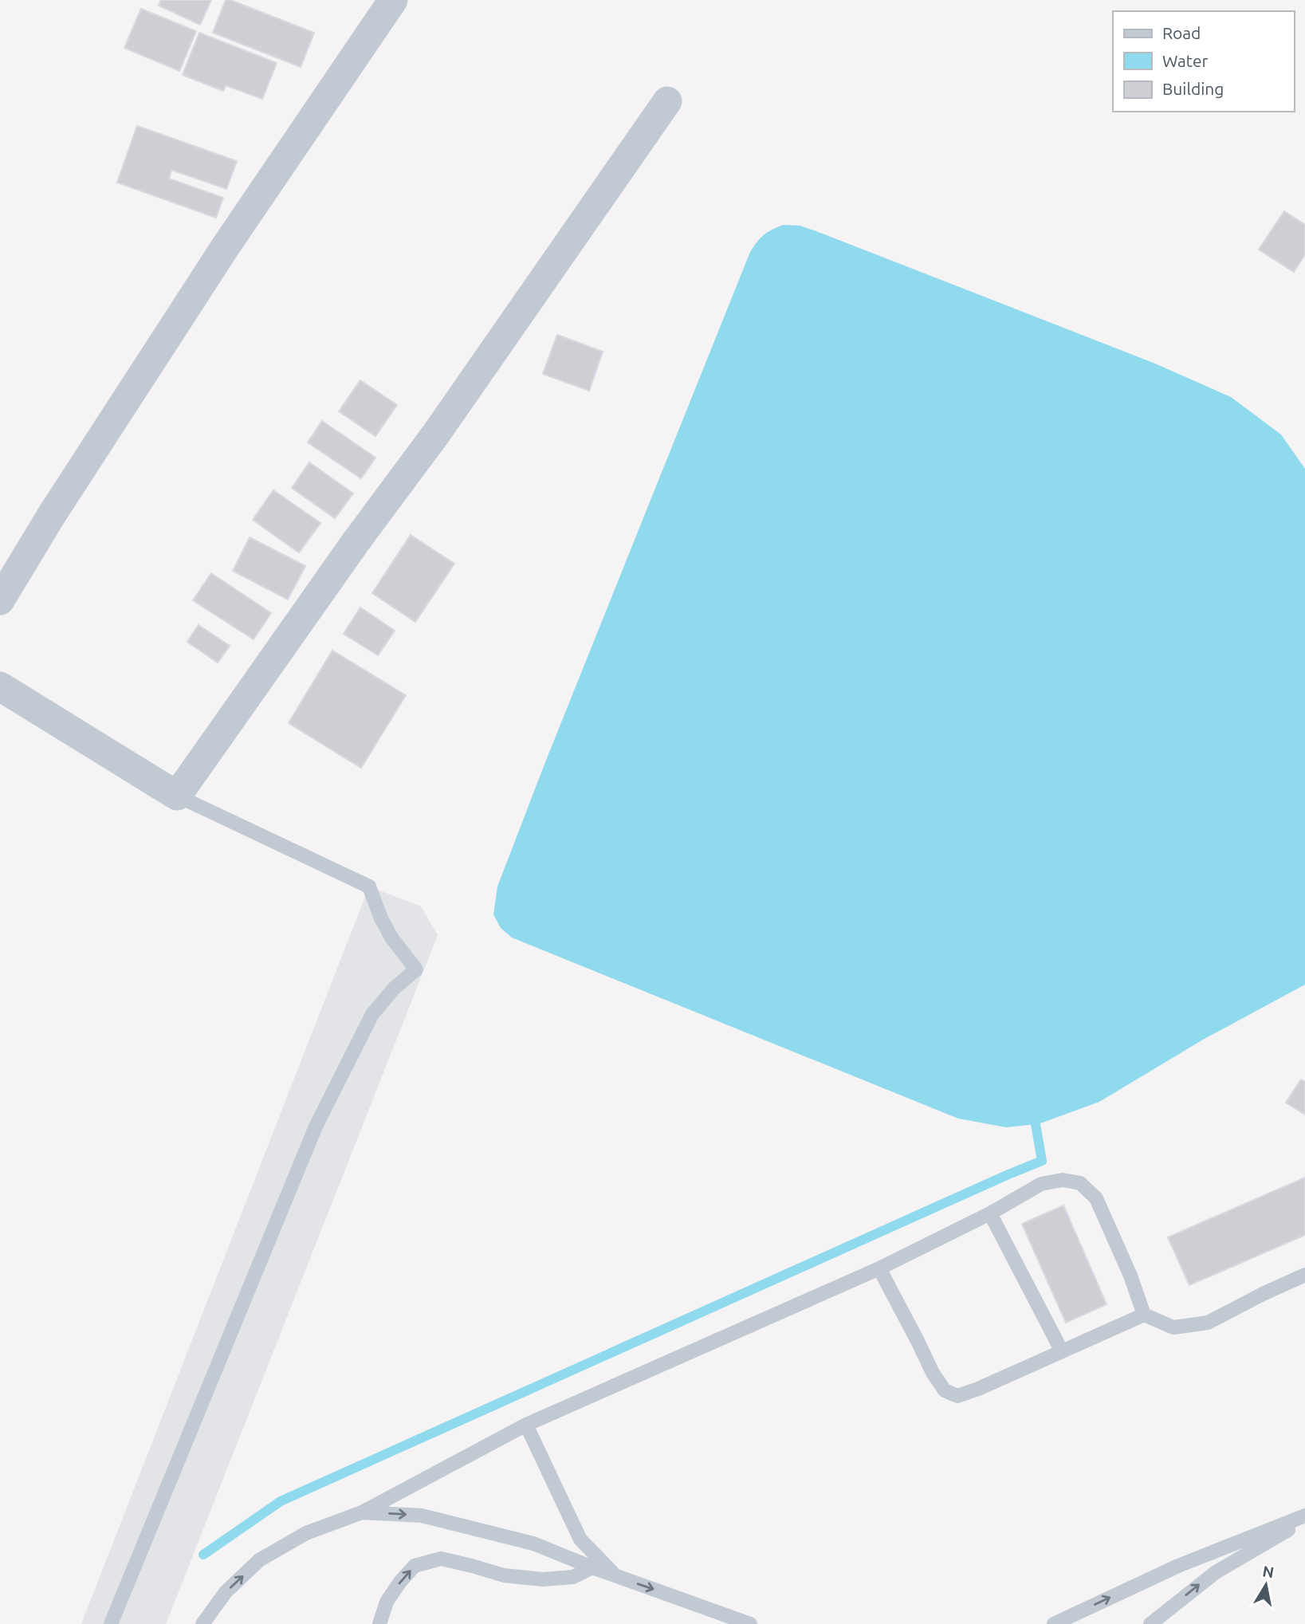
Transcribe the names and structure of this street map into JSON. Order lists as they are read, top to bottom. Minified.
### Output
{"legend":["Road","Water","Building"],"north":"top"}
